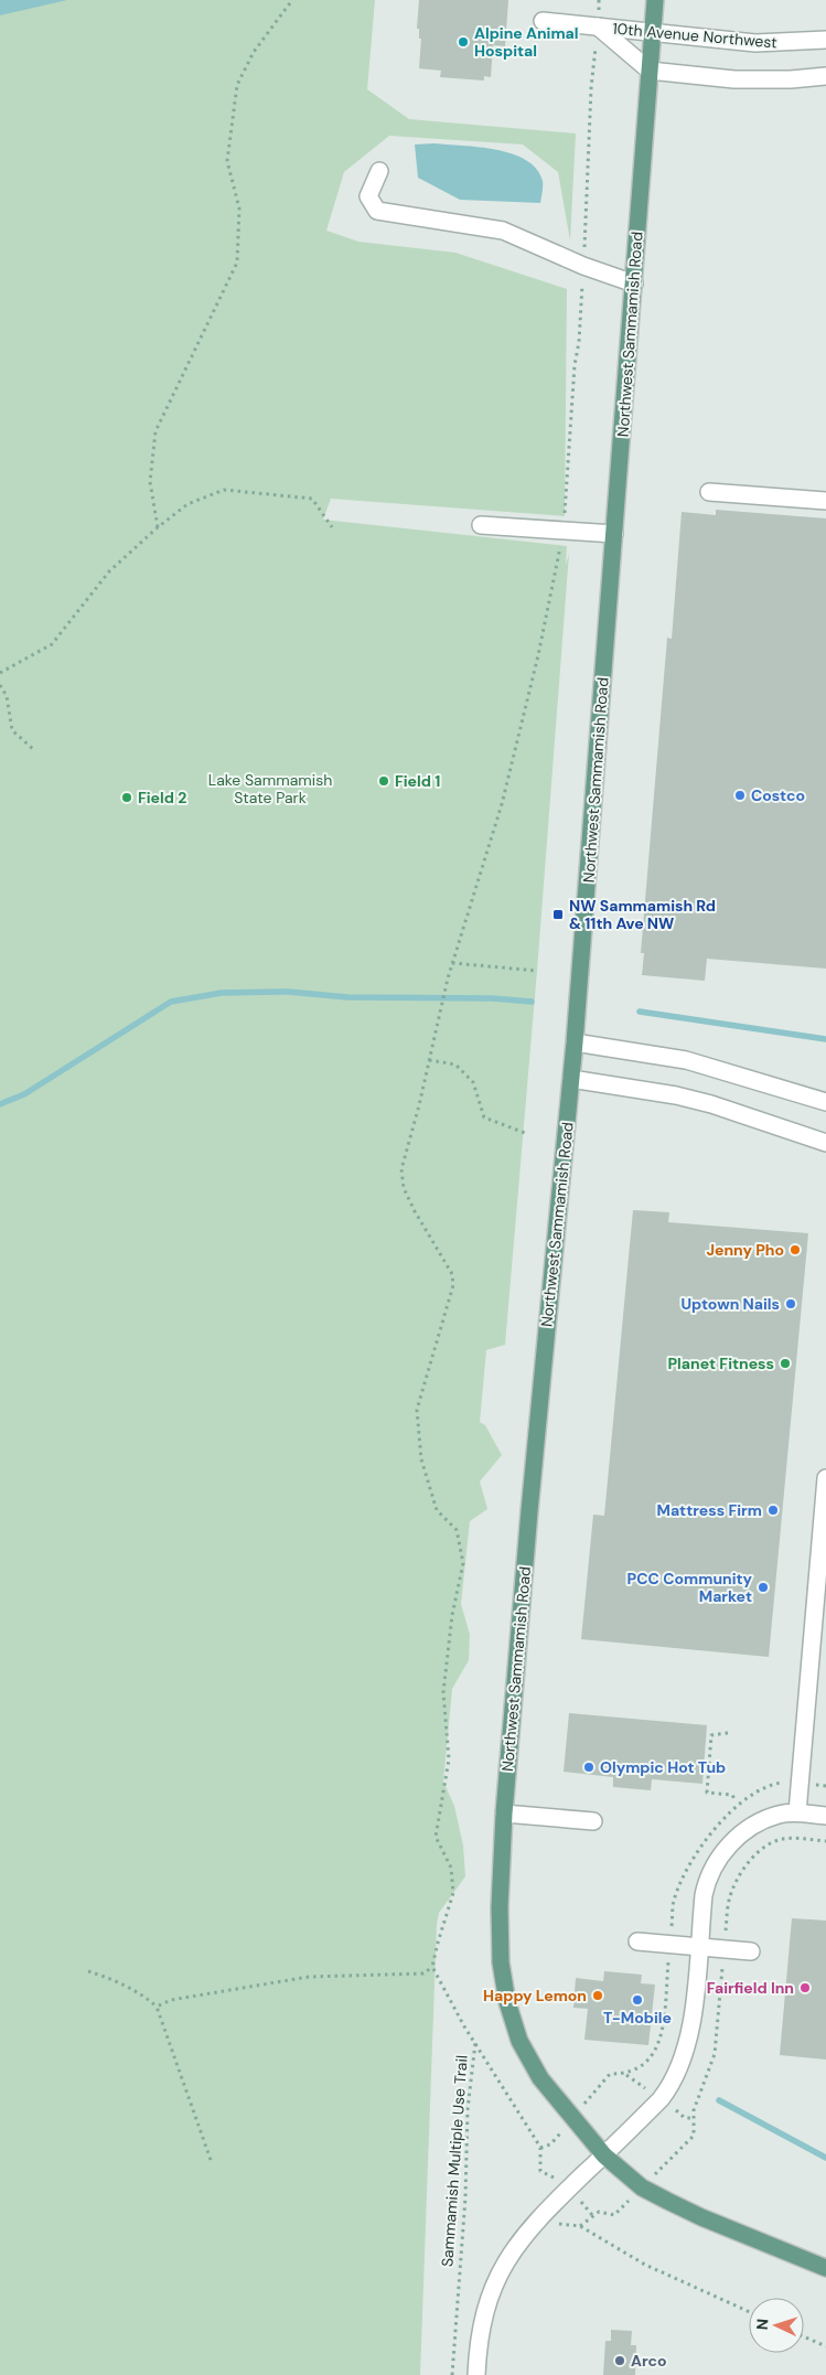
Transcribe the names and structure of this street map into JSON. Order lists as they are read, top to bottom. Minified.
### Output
{"streets":{"main road":["Northwest Sammamish Road"],"street":["10th Avenue Northwest"],"path":["Sammamish Multiple Use Trail"]},"crossings":[["10th Avenue Northwest","Northwest Sammamish Road"]],"parks":["Lake Sammamish State Park"],"places":{"other":["Alpine Animal Hospital","Field 1","Costco","Field 2","Jenny Pho","Uptown Nails","Planet Fitness","Mattress Firm","PCC Community Market","Olympic Hot Tub","Fairfield Inn","Happy Lemon","T-Mobile","Arco"],"transit":["NW Sammamish Rd & 11th Ave NW"]},"north":"left"}
